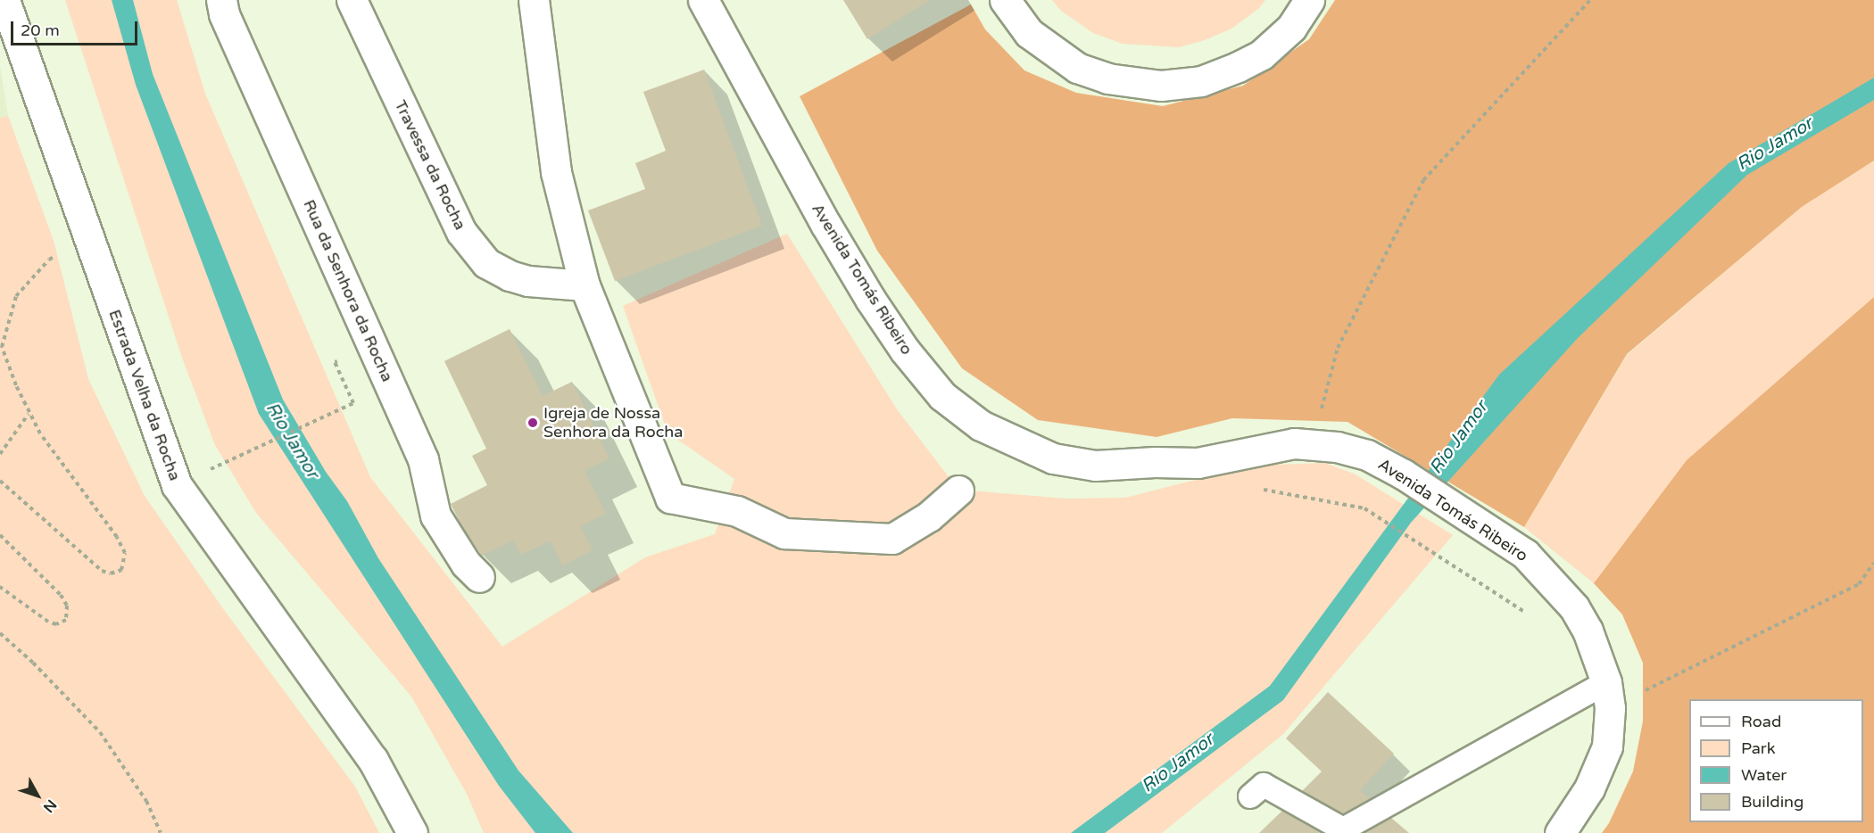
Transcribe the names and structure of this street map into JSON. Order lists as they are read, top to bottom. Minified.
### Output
{"streets":{"street":["Travessa da Rocha","Avenida Tomás Ribeiro","Rua da Senhora da Rocha","Estrada Velha da Rocha"]},"water":["Rio Jamor"],"places":["Igreja de Nossa Senhora da Rocha"],"legend":["Road","Park","Water","Building"],"scale_bar":"20 m","north":"bottom right"}
